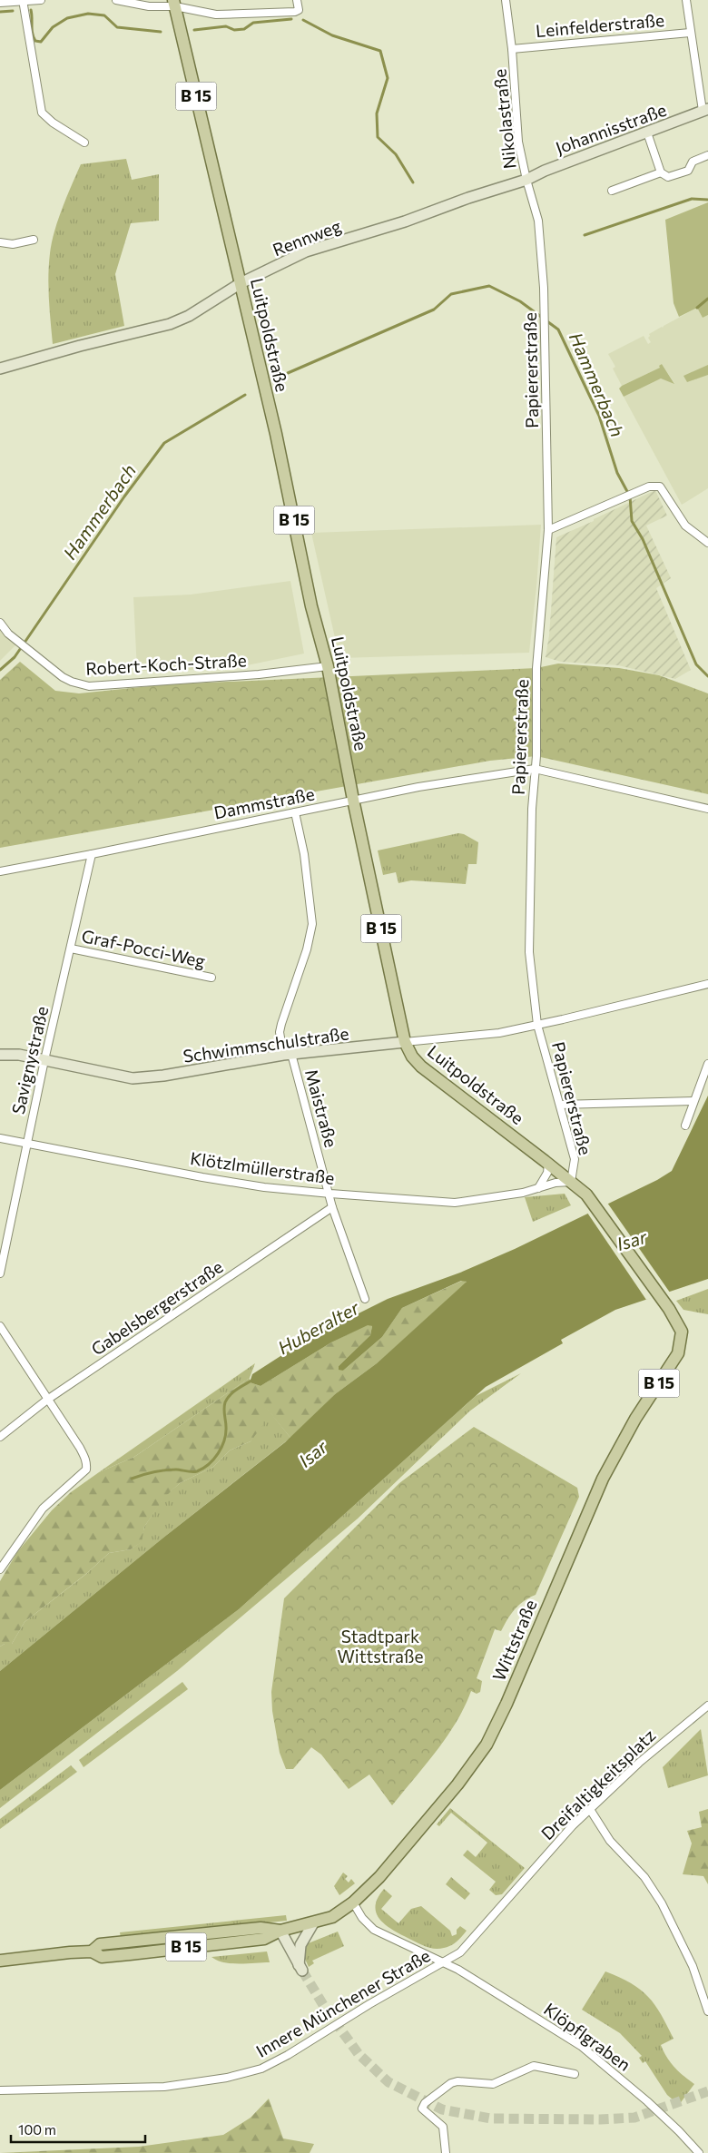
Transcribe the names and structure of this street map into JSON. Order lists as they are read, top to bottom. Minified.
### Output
{"streets":{"main road":["B 15","Luitpoldstraße","Wittstraße"],"street":["Leinfelderstraße","Nikolastraße","Johannisstraße","Rennweg","Papiererstraße","Robert-Koch-Straße","Dammstraße","Graf-Pocci-Weg","Schwimmschulstraße","Savignystraße","Maistraße","Klötzlmüllerstraße","Gabelsbergerstraße","Dreifaltigkeitsplatz","Innere Münchener Straße","Klöpflgraben"]},"crossings":[["Leinfelderstraße","Nikolastraße"],["Nikolastraße","Johannisstraße"],["Nikolastraße","Rennweg"],["Nikolastraße","Papiererstraße"],["Johannisstraße","Rennweg"],["Rennweg","Luitpoldstraße"],["Luitpoldstraße","Papiererstraße"],["Luitpoldstraße","Robert-Koch-Straße"],["Luitpoldstraße","Dammstraße"],["Luitpoldstraße","Schwimmschulstraße"],["Luitpoldstraße","Klötzlmüllerstraße"],["Luitpoldstraße","Wittstraße"],["Papiererstraße","Dammstraße"],["Papiererstraße","Schwimmschulstraße"],["Papiererstraße","Klötzlmüllerstraße"],["Dammstraße","Savignystraße"],["Dammstraße","Maistraße"],["Graf-Pocci-Weg","Savignystraße"],["Schwimmschulstraße","Savignystraße"],["Schwimmschulstraße","Maistraße"],["Savignystraße","Klötzlmüllerstraße"],["Maistraße","Klötzlmüllerstraße"],["Maistraße","Gabelsbergerstraße"],["Wittstraße","Klöpflgraben"],["Dreifaltigkeitsplatz","Innere Münchener Straße"],["Innere Münchener Straße","Klöpflgraben"]],"water":["Hammerbach","Isar","Huberalter"],"parks":["Stadtpark Wittstraße"],"scale_bar":"100 m"}
